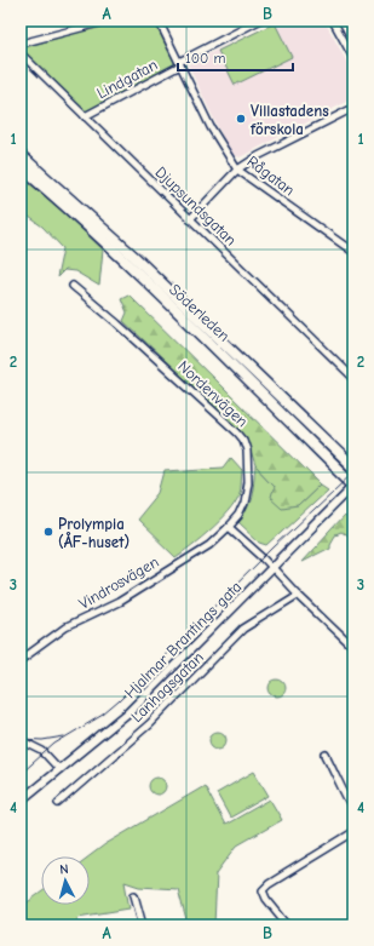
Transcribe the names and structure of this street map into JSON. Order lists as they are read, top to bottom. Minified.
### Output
{"streets":{"highway":["Söderleden"],"street":["Lindgatan","Rågatan","Djupsundsgatan","Nordenvägen","Vindrosvägen","Hjalmar Brantings gata","Lanhagsgatan"]},"crossings":[["Lindgatan","Rågatan"],["Lindgatan","Djupsundsgatan"],["Söderleden","Hjalmar Brantings gata"],["Nordenvägen","Vindrosvägen"]],"places":["Villastadens förskola","Prolympia (ÅF-huset)"],"scale_bar":"100 m","north":"top","grid":{"columns":["A","B"],"rows":["1","2","3","4"]}}
